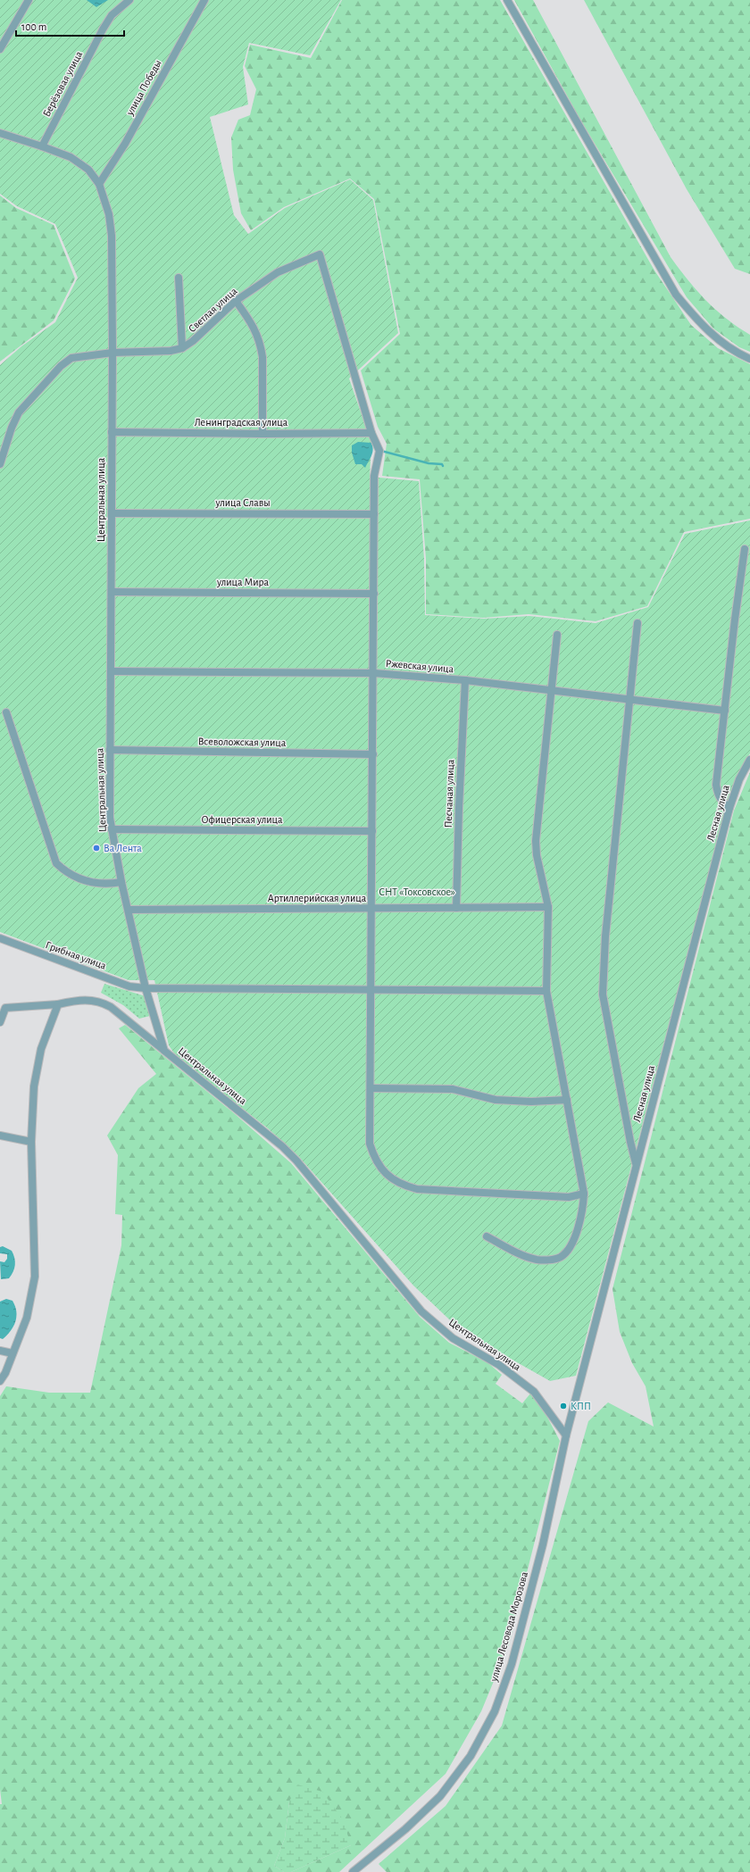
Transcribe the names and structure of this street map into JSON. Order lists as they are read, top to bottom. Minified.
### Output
{"streets":{"street":["Берёзовая улица","улица Победы","Светлая улица","Ленинградская улица","Центральная улица","улица Славы","улица Мира","Ржевская улица","Всеволожская улица","Песчаная улица","Лесная улица","Офицерская улица","Артиллерийская улица","Грибная улица","улица Лесовода Морозова"]},"crossings":[["Берёзовая улица","Центральная улица"],["улица Победы","Центральная улица"],["Светлая улица","Ленинградская улица"],["Светлая улица","Центральная улица"],["Ленинградская улица","Центральная улица"],["Центральная улица","улица Славы"],["Центральная улица","улица Мира"],["Центральная улица","Ржевская улица"],["Центральная улица","Всеволожская улица"],["Центральная улица","Лесная улица"],["Центральная улица","Офицерская улица"],["Центральная улица","Артиллерийская улица"],["Центральная улица","Грибная улица"],["Центральная улица","улица Лесовода Морозова"],["Ржевская улица","Песчаная улица"],["Песчаная улица","Артиллерийская улица"],["Лесная улица","улица Лесовода Морозова"]],"parks":["СНТ «Токсовское»"],"places":["Ва Лента","КПП"],"scale_bar":"100 m"}
